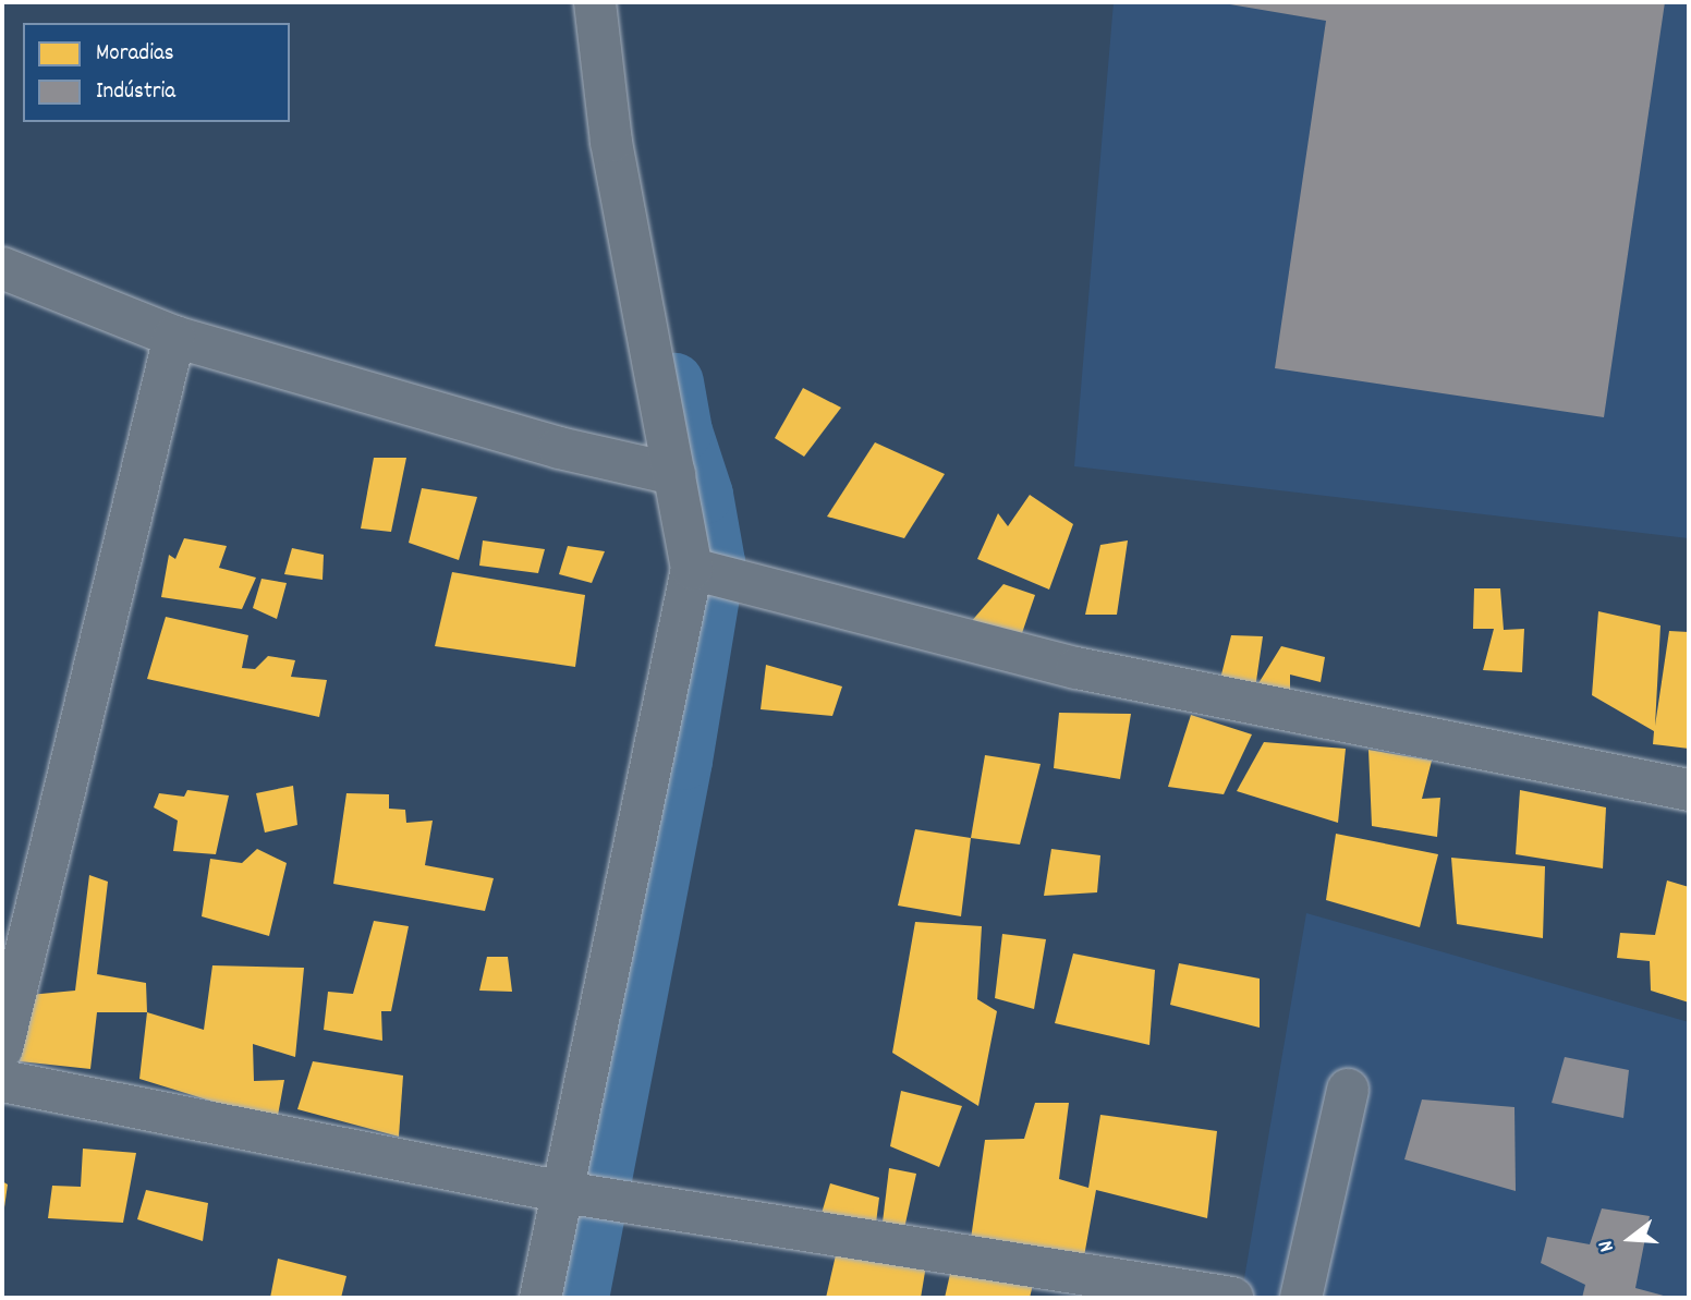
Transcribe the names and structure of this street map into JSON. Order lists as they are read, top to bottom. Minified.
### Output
{"legend":["Moradias","Indústria"],"north":"left"}
